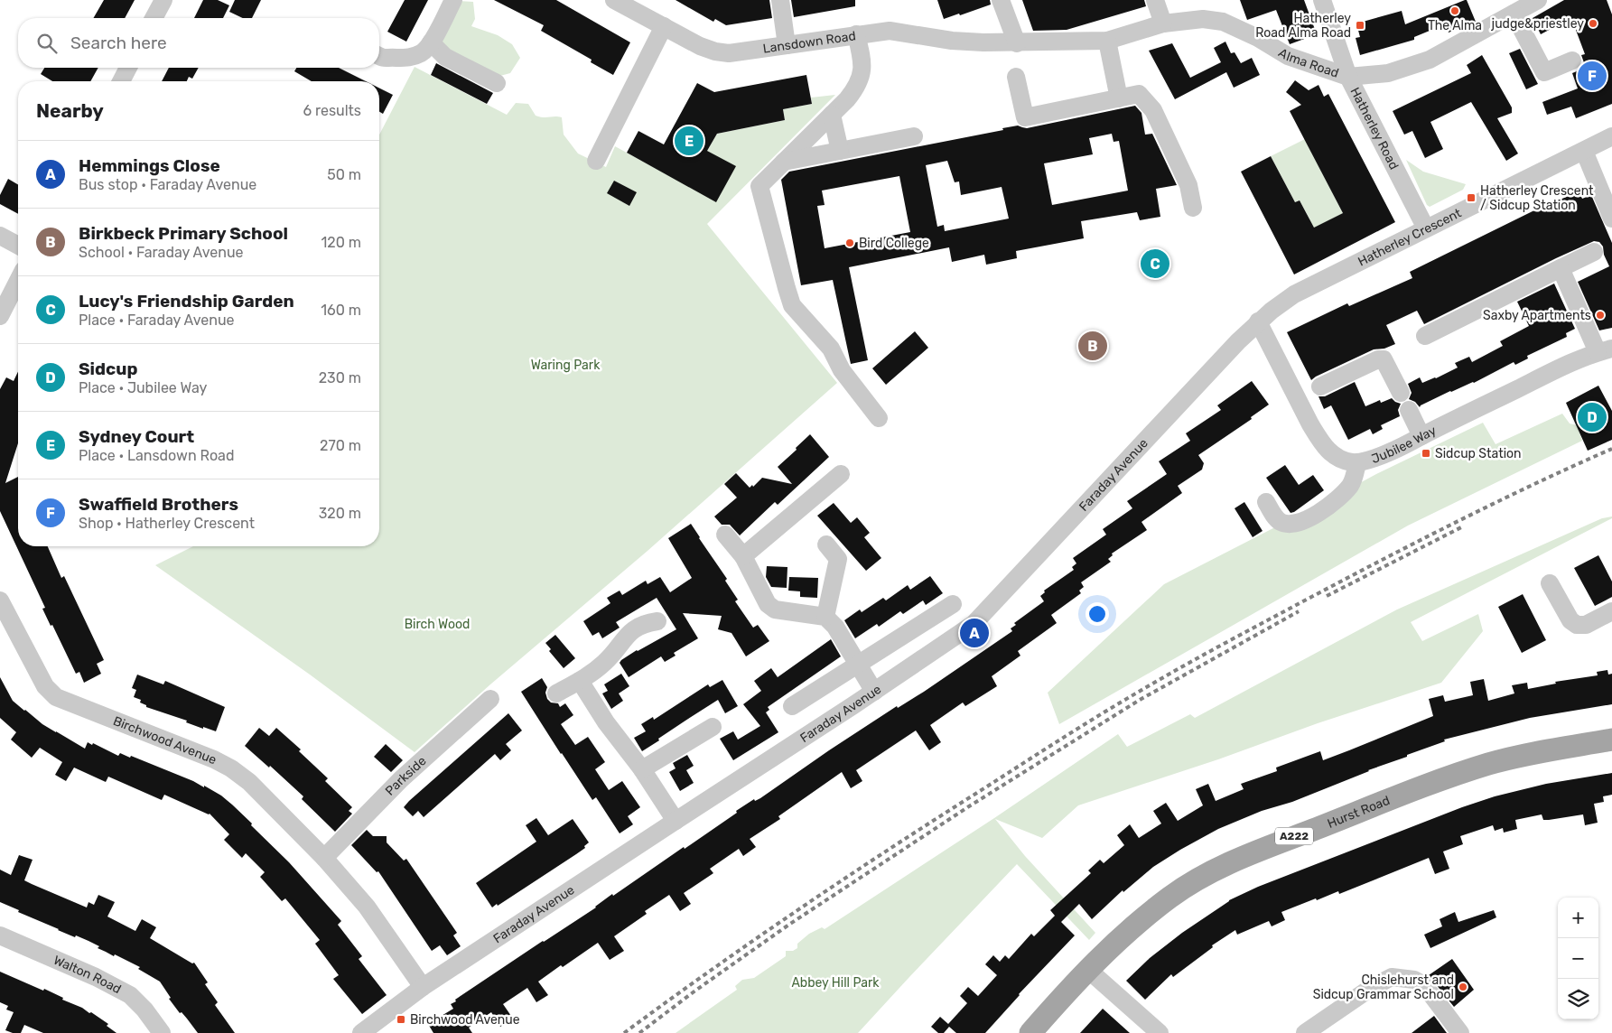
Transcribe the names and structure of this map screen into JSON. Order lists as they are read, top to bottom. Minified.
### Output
{"streets":{"main road":["Hurst Road","A222"],"street":["Lansdown Road","Alma Road","Hatherley Road","Hatherley Crescent","Jubilee Way","Faraday Avenue","Birchwood Avenue","Parkside","Walton Road"]},"crossings":[["Lansdown Road","Alma Road"],["Alma Road","Hatherley Road"],["Hatherley Road","Hatherley Crescent"],["Hatherley Crescent","Jubilee Way"],["Hatherley Crescent","Faraday Avenue"],["Jubilee Way","Faraday Avenue"],["Faraday Avenue","Birchwood Avenue"],["Birchwood Avenue","Parkside"]],"parks":["Waring Park","Birch Wood","Abbey Hill Park"],"places":{"other":["The Alma","judge&priestley","Bird College","Saxby Apartments","Chislehurst and Sidcup Grammar School"],"transit":["Hatherley Road Alma Road","Hatherley Crescent / Sidcup Station","Sidcup Station","Birchwood Avenue"]},"page":{"search":"Search here","pins":["F","E","C","B","D","A"],"heading":["Nearby","6 results"],"list":[{"mark":"A","name":"Hemmings Close","note":"Bus stop · Faraday Avenue","value":"50 m"},{"mark":"B","name":"Birkbeck Primary School","note":"School · Faraday Avenue","value":"120 m"},{"mark":"C","name":"Lucy's Friendship Garden","note":"Place · Faraday Avenue","value":"160 m"},{"mark":"D","name":"Sidcup","note":"Place · Jubilee Way","value":"230 m"},{"mark":"E","name":"Sydney Court","note":"Place · Lansdown Road","value":"270 m"},{"mark":"F","name":"Swaffield Brothers","note":"Shop · Hatherley Crescent","value":"320 m"}],"map_buttons":["+","−"]}}
